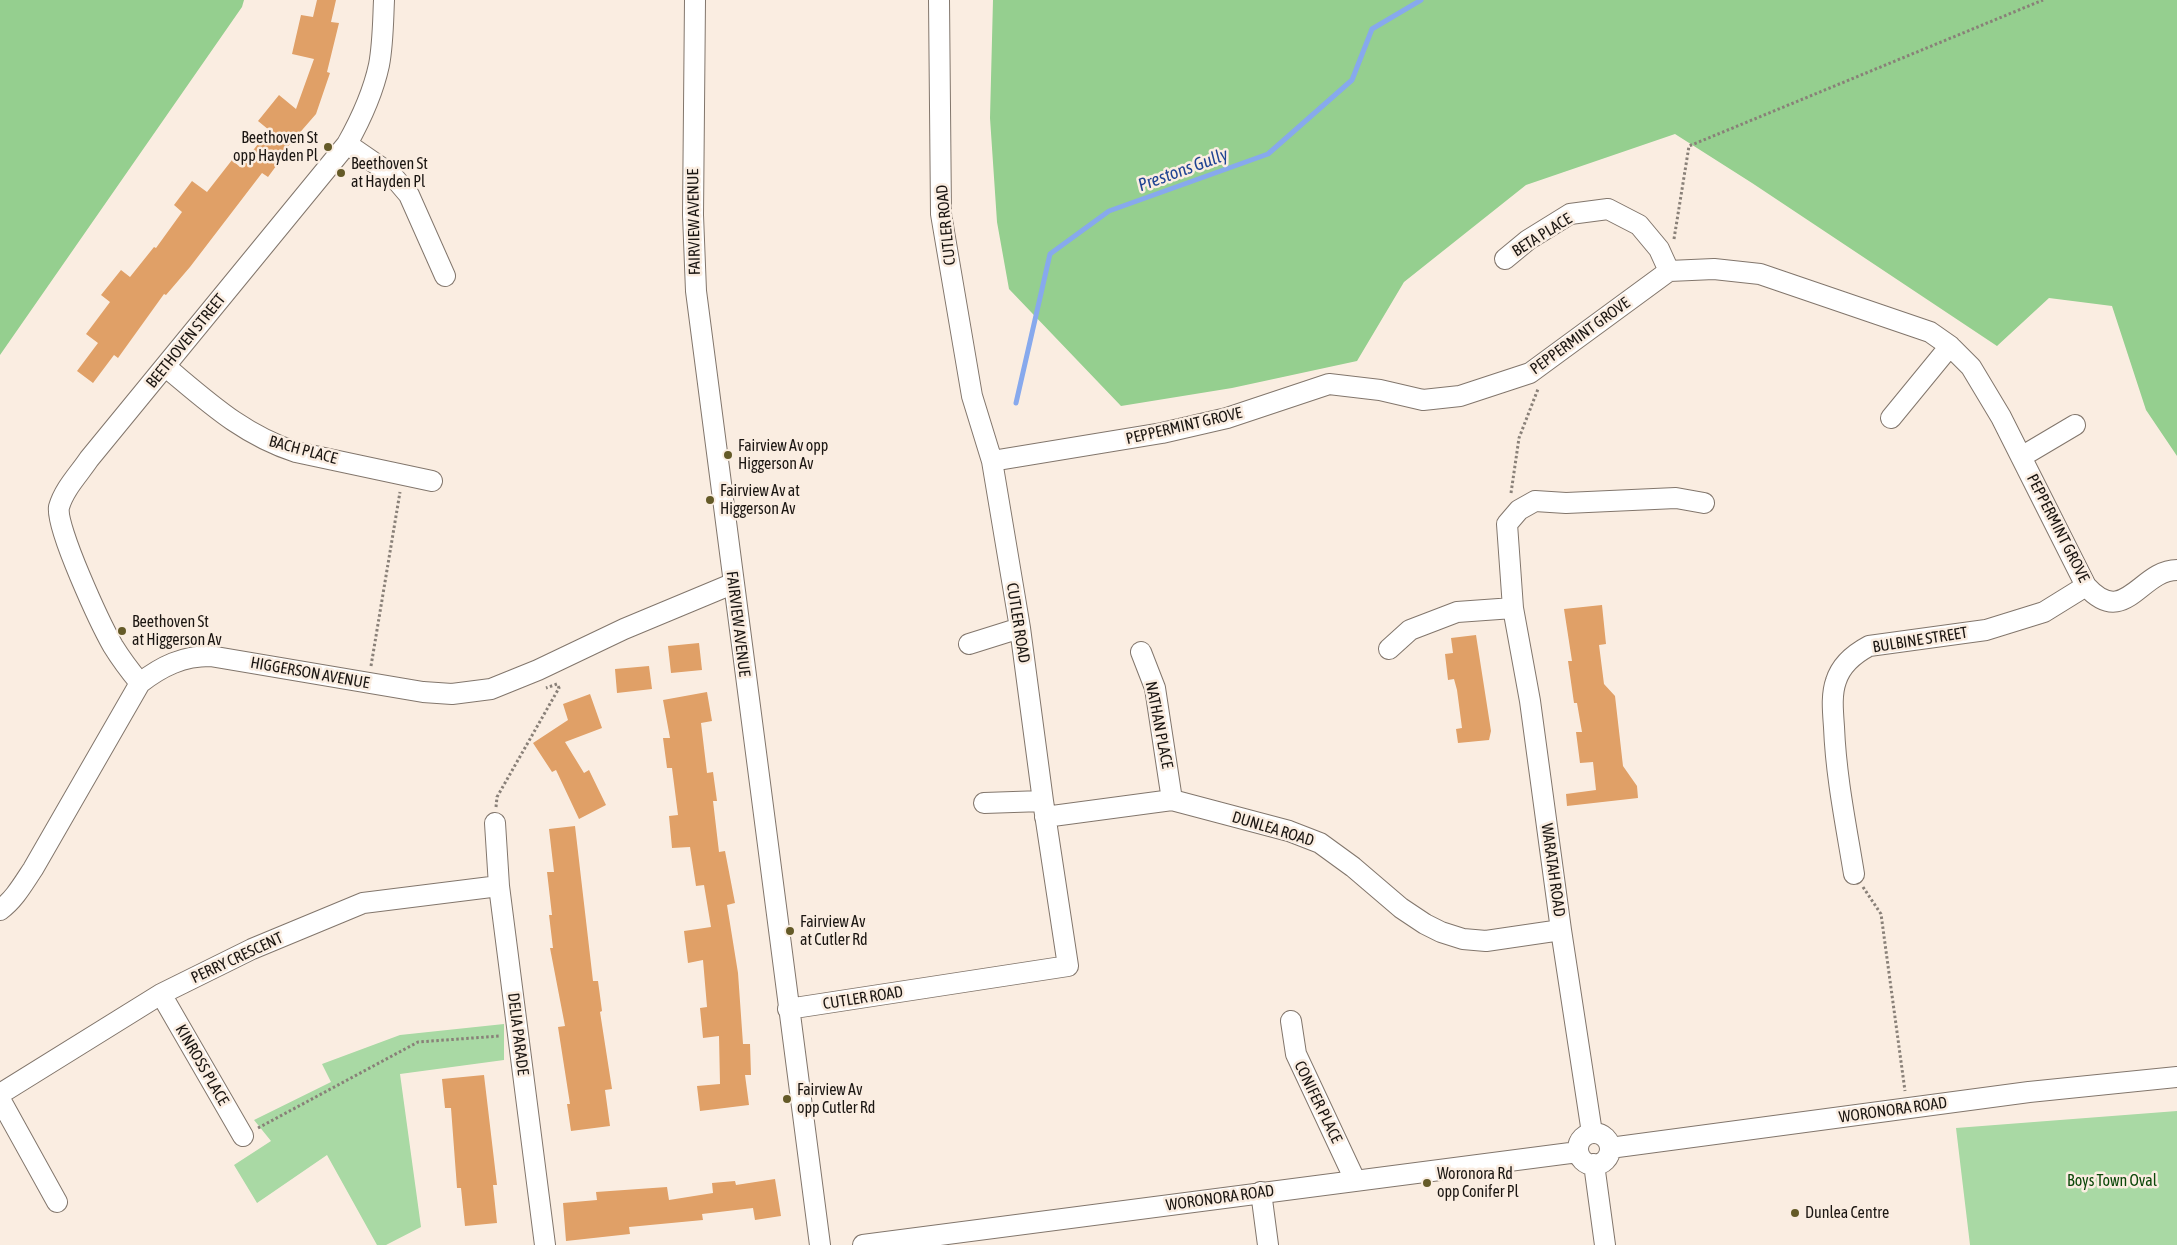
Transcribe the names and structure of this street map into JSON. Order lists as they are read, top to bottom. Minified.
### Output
{"streets":{"street":["FAIRVIEW AVENUE","CUTLER ROAD","BETA PLACE","PEPPERMINT GROVE","BEETHOVEN STREET","BACH PLACE","BULBINE STREET","HIGGERSON AVENUE","NATHAN PLACE","DUNLEA ROAD","WARATAH ROAD","PERRY CRESCENT","DELIA PARADE","KINROSS PLACE","CONIFER PLACE","WORONORA ROAD"]},"crossings":[["FAIRVIEW AVENUE","CUTLER ROAD"],["FAIRVIEW AVENUE","HIGGERSON AVENUE"],["CUTLER ROAD","PEPPERMINT GROVE"],["CUTLER ROAD","DUNLEA ROAD"],["BETA PLACE","PEPPERMINT GROVE"],["PEPPERMINT GROVE","BULBINE STREET"],["BEETHOVEN STREET","BACH PLACE"],["BEETHOVEN STREET","HIGGERSON AVENUE"],["NATHAN PLACE","DUNLEA ROAD"],["DUNLEA ROAD","WARATAH ROAD"],["WARATAH ROAD","WORONORA ROAD"],["PERRY CRESCENT","DELIA PARADE"],["PERRY CRESCENT","KINROSS PLACE"],["CONIFER PLACE","WORONORA ROAD"]],"water":["Prestons Gully"],"parks":["Boys Town Oval"],"places":["Beethoven St opp Hayden Pl","Beethoven St at Hayden Pl","Fairview Av opp Higgerson Av","Fairview Av at Higgerson Av","Beethoven St at Higgerson Av","Fairview Av at Cutler Rd","Fairview Av opp Cutler Rd","Woronora Rd opp Conifer Pl","Dunlea Centre"]}
